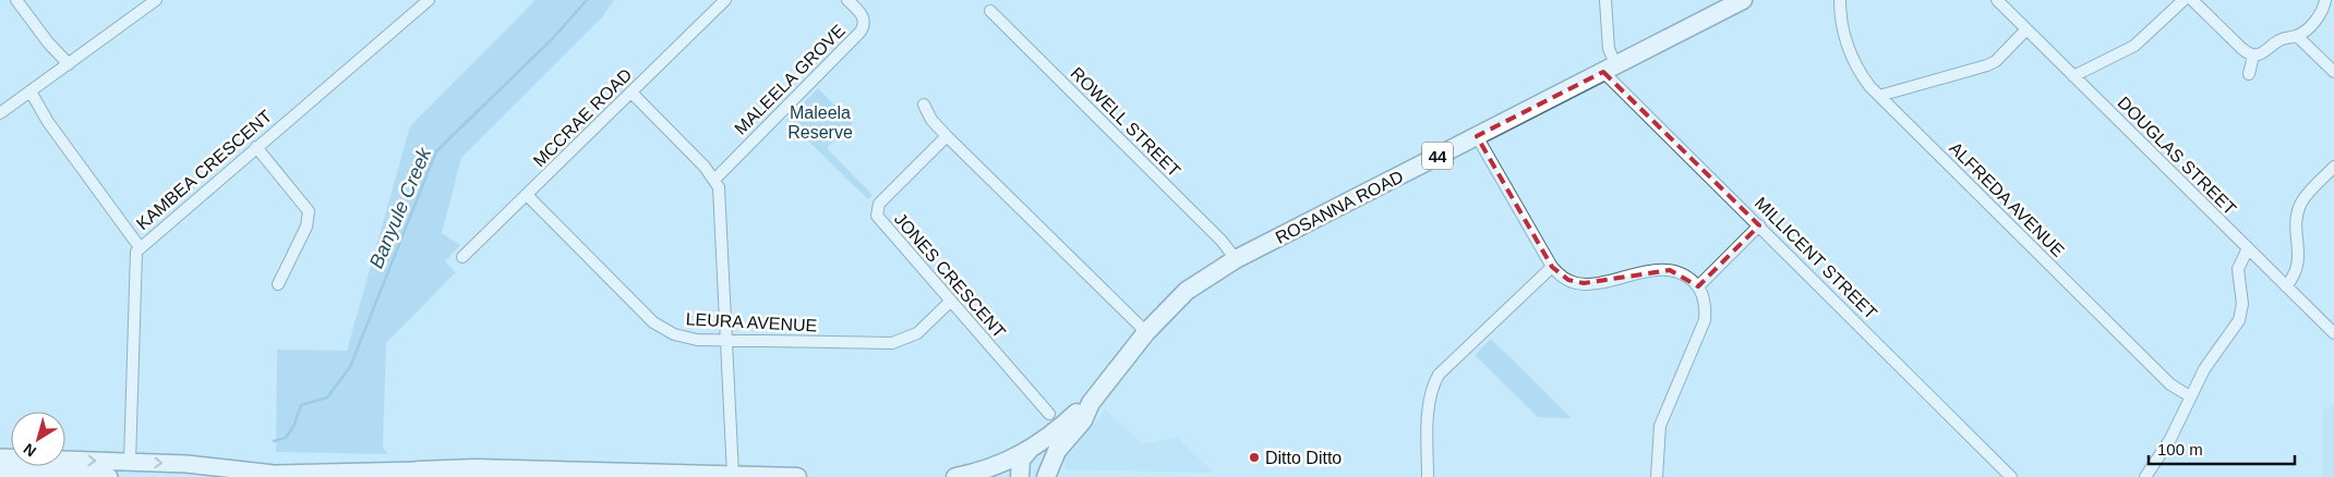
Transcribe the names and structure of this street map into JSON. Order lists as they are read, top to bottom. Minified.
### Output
{"streets":{"highway":["44","ROSANNA ROAD"],"street":["MALEELA GROVE","MCCRAE ROAD","ROWELL STREET","DOUGLAS STREET","KAMBEA CRESCENT","ALFREDA AVENUE","MILLICENT STREET","JONES CRESCENT","LEURA AVENUE"]},"crossings":[["MCCRAE ROAD","LEURA AVENUE"],["ROWELL STREET","ROSANNA ROAD"],["ROSANNA ROAD","MILLICENT STREET"],["JONES CRESCENT","LEURA AVENUE"]],"water":["Banyule Creek"],"parks":["Maleela Reserve"],"places":["Ditto Ditto"],"scale_bar":"100 m","north":"bottom left"}
